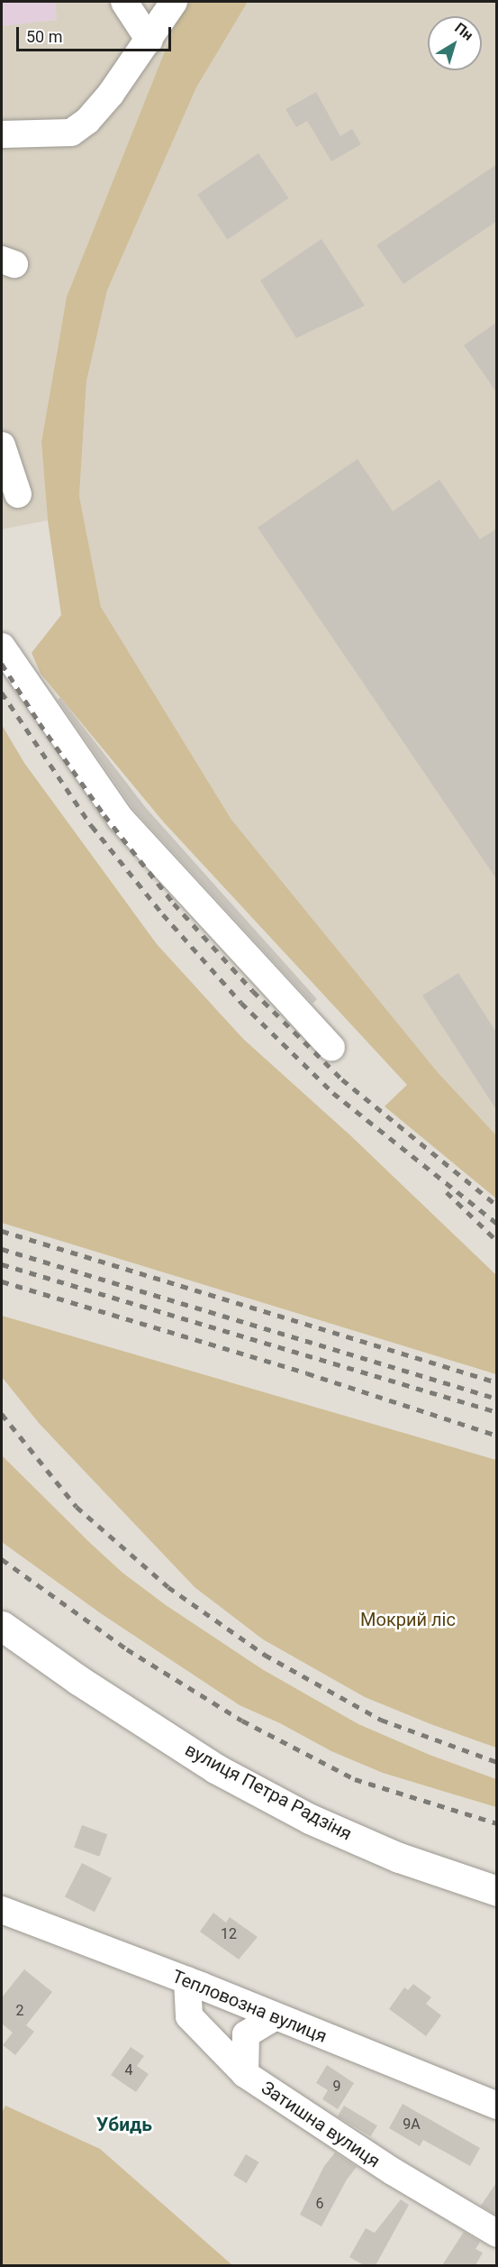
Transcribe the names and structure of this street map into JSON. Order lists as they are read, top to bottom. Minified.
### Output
{"streets":{"main road":["вулиця Петра Радзіня"],"street":["Тепловозна вулиця","Затишна вулиця"]},"crossings":[["Тепловозна вулиця","Затишна вулиця"]],"districts":["Убидь"],"parks":["Мокрий ліс"],"house_numbers":["12","2","4","9","9А","6"],"scale_bar":"50 m","north":"top right"}
